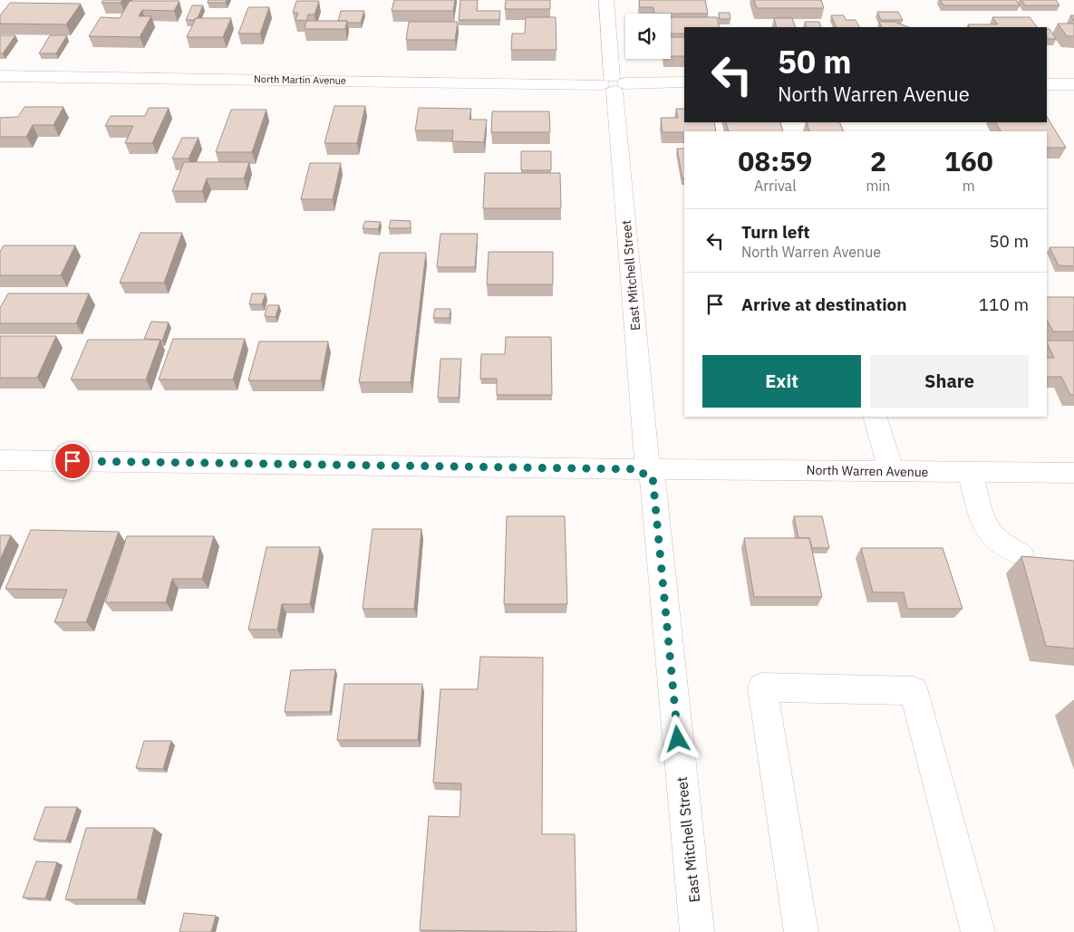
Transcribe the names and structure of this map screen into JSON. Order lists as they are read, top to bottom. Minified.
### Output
{"streets":{"street":["North Martin Avenue","East Mitchell Street","North Warren Avenue"]},"crossings":[["North Martin Avenue","East Mitchell Street"],["East Mitchell Street","North Warren Avenue"]],"page":{"turn":["50 m","North Warren Avenue"],"eta":["08:59","Arrival","2","min","160","m"],"list":[{"name":"Turn left","note":"North Warren Avenue","value":"50 m"},{"name":"Arrive at destination","value":"110 m"}],"buttons":["Exit","Share"]}}
